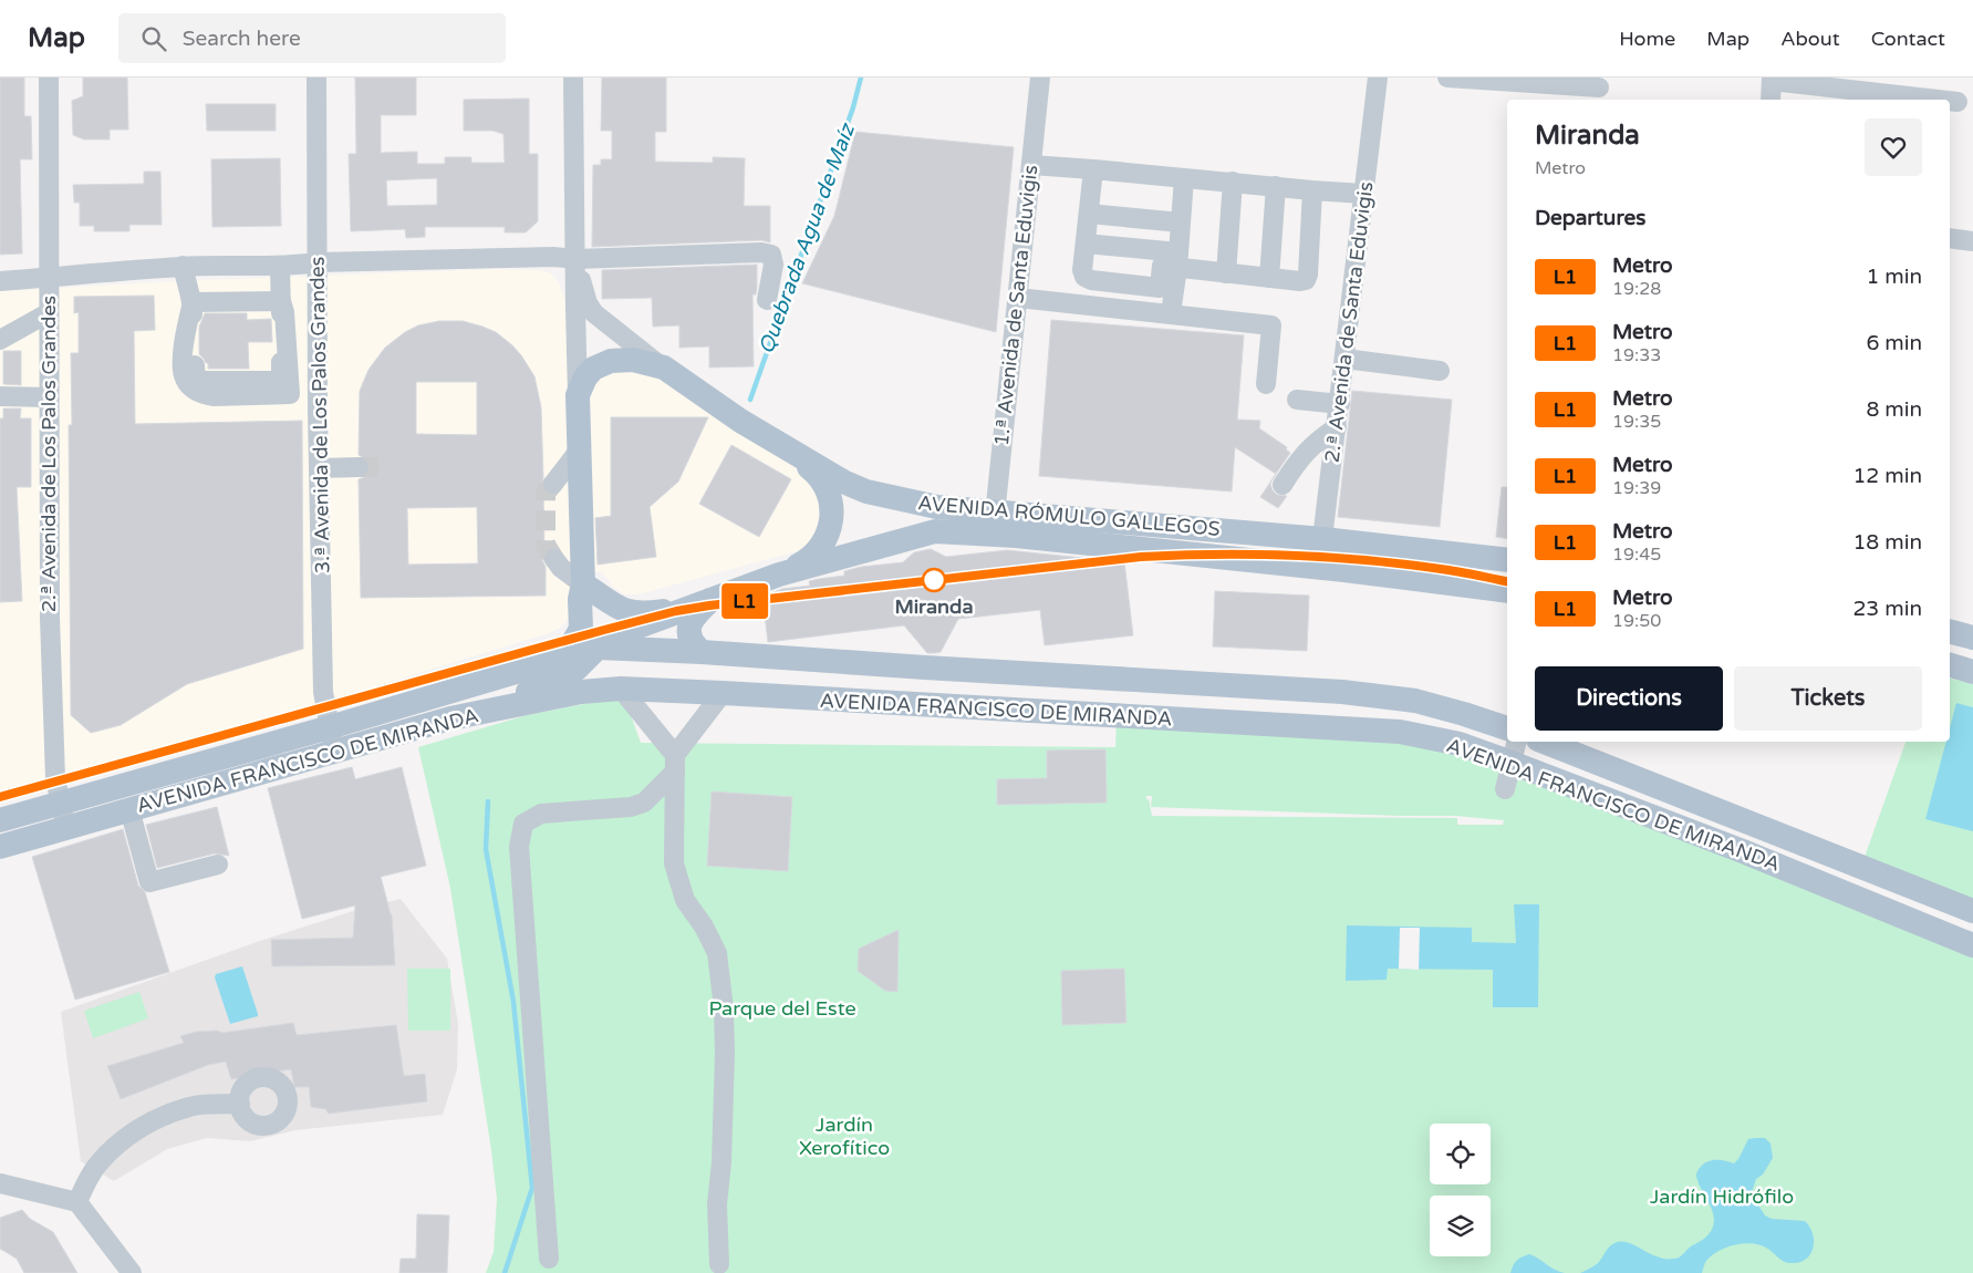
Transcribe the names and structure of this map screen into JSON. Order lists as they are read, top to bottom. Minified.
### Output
{"streets":{"main road":["AVENIDA RÓMULO GALLEGOS","AVENIDA FRANCISCO DE MIRANDA"],"street":["1.ª Avenida de Santa Eduvigis","2.ª Avenida de Santa Eduvigis","3.ª Avenida de Los Palos Grandes","2.ª Avenida de Los Palos Grandes"]},"crossings":[["1.ª Avenida de Santa Eduvigis","AVENIDA RÓMULO GALLEGOS"],["2.ª Avenida de Santa Eduvigis","AVENIDA RÓMULO GALLEGOS"],["3.ª Avenida de Los Palos Grandes","AVENIDA FRANCISCO DE MIRANDA"],["2.ª Avenida de Los Palos Grandes","AVENIDA FRANCISCO DE MIRANDA"],["AVENIDA RÓMULO GALLEGOS","AVENIDA FRANCISCO DE MIRANDA"]],"water":["Quebrada Agua de Maíz"],"parks":["Parque del Este","Jardín Xerofítico","Jardín Hidrófilo"],"places":["Miranda"],"lines":["metro line L1"],"page":{"header":"Map","search":"Search here","nav":["Home","Map","About","Contact"],"on_map":"L1","heading":[["Miranda","Metro"],"Departures"],"list":[{"mark":"L1","name":"Metro","note":"19:28","value":"1 min"},{"mark":"L1","name":"Metro","note":"19:33","value":"6 min"},{"mark":"L1","name":"Metro","note":"19:35","value":"8 min"},{"mark":"L1","name":"Metro","note":"19:39","value":"12 min"},{"mark":"L1","name":"Metro","note":"19:45","value":"18 min"},{"mark":"L1","name":"Metro","note":"19:50","value":"23 min"}],"buttons":["Directions","Tickets"]}}
